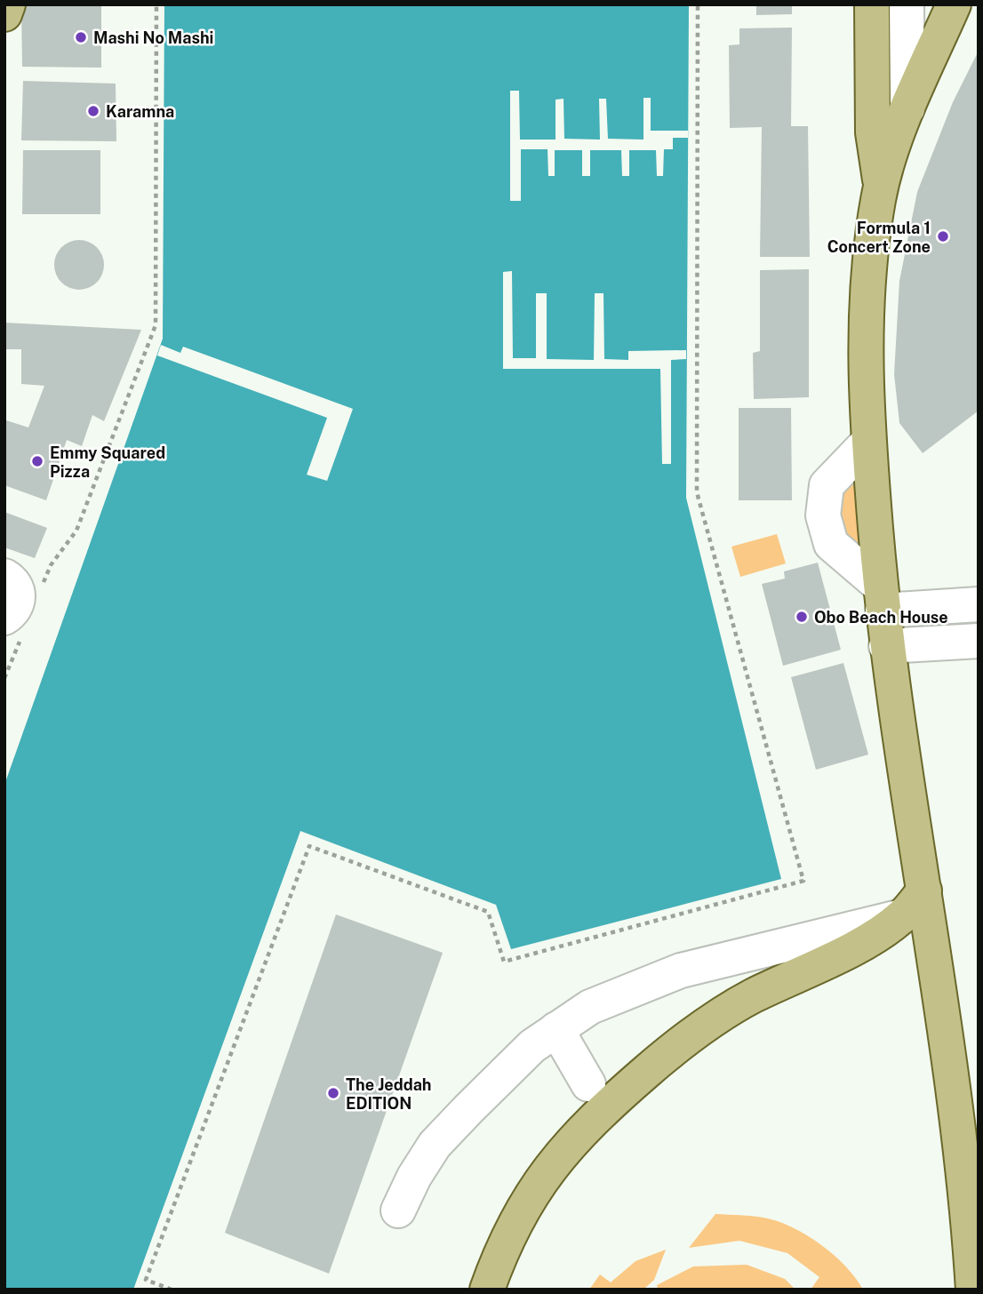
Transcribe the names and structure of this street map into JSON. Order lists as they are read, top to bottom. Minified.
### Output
{"places":["Mashi No Mashi","Karamna","Formula 1 Concert Zone","Emmy Squared Pizza","Obo Beach House","The Jeddah EDITION"]}
